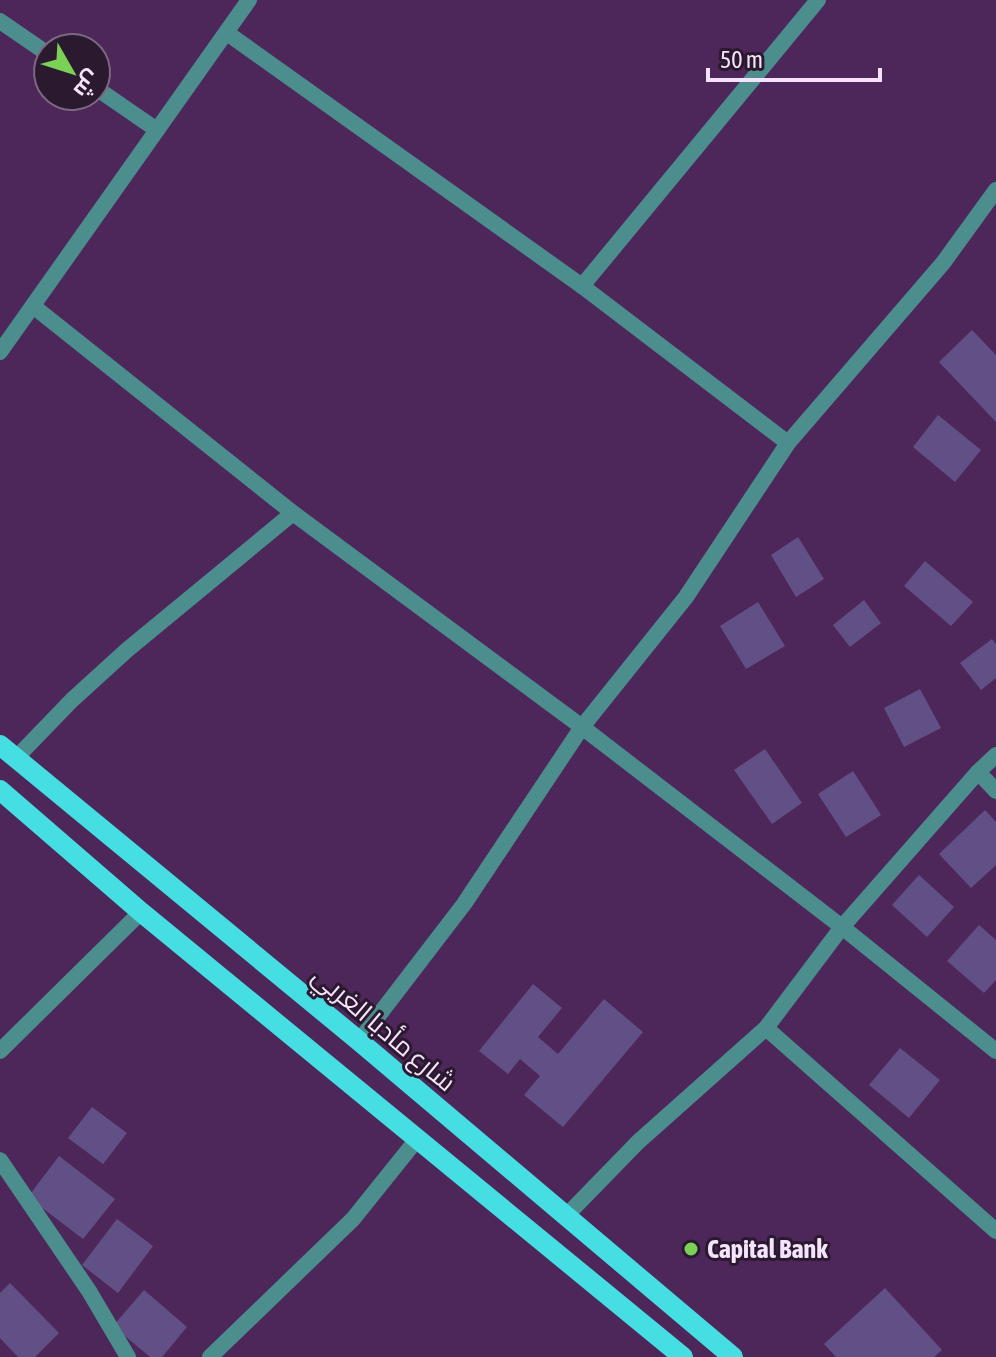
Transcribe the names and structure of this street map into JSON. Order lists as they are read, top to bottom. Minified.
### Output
{"streets":{"main road":["شارع مأدبا الغربي"]},"places":["Capital Bank"],"scale_bar":"50 m","north":"bottom right"}
